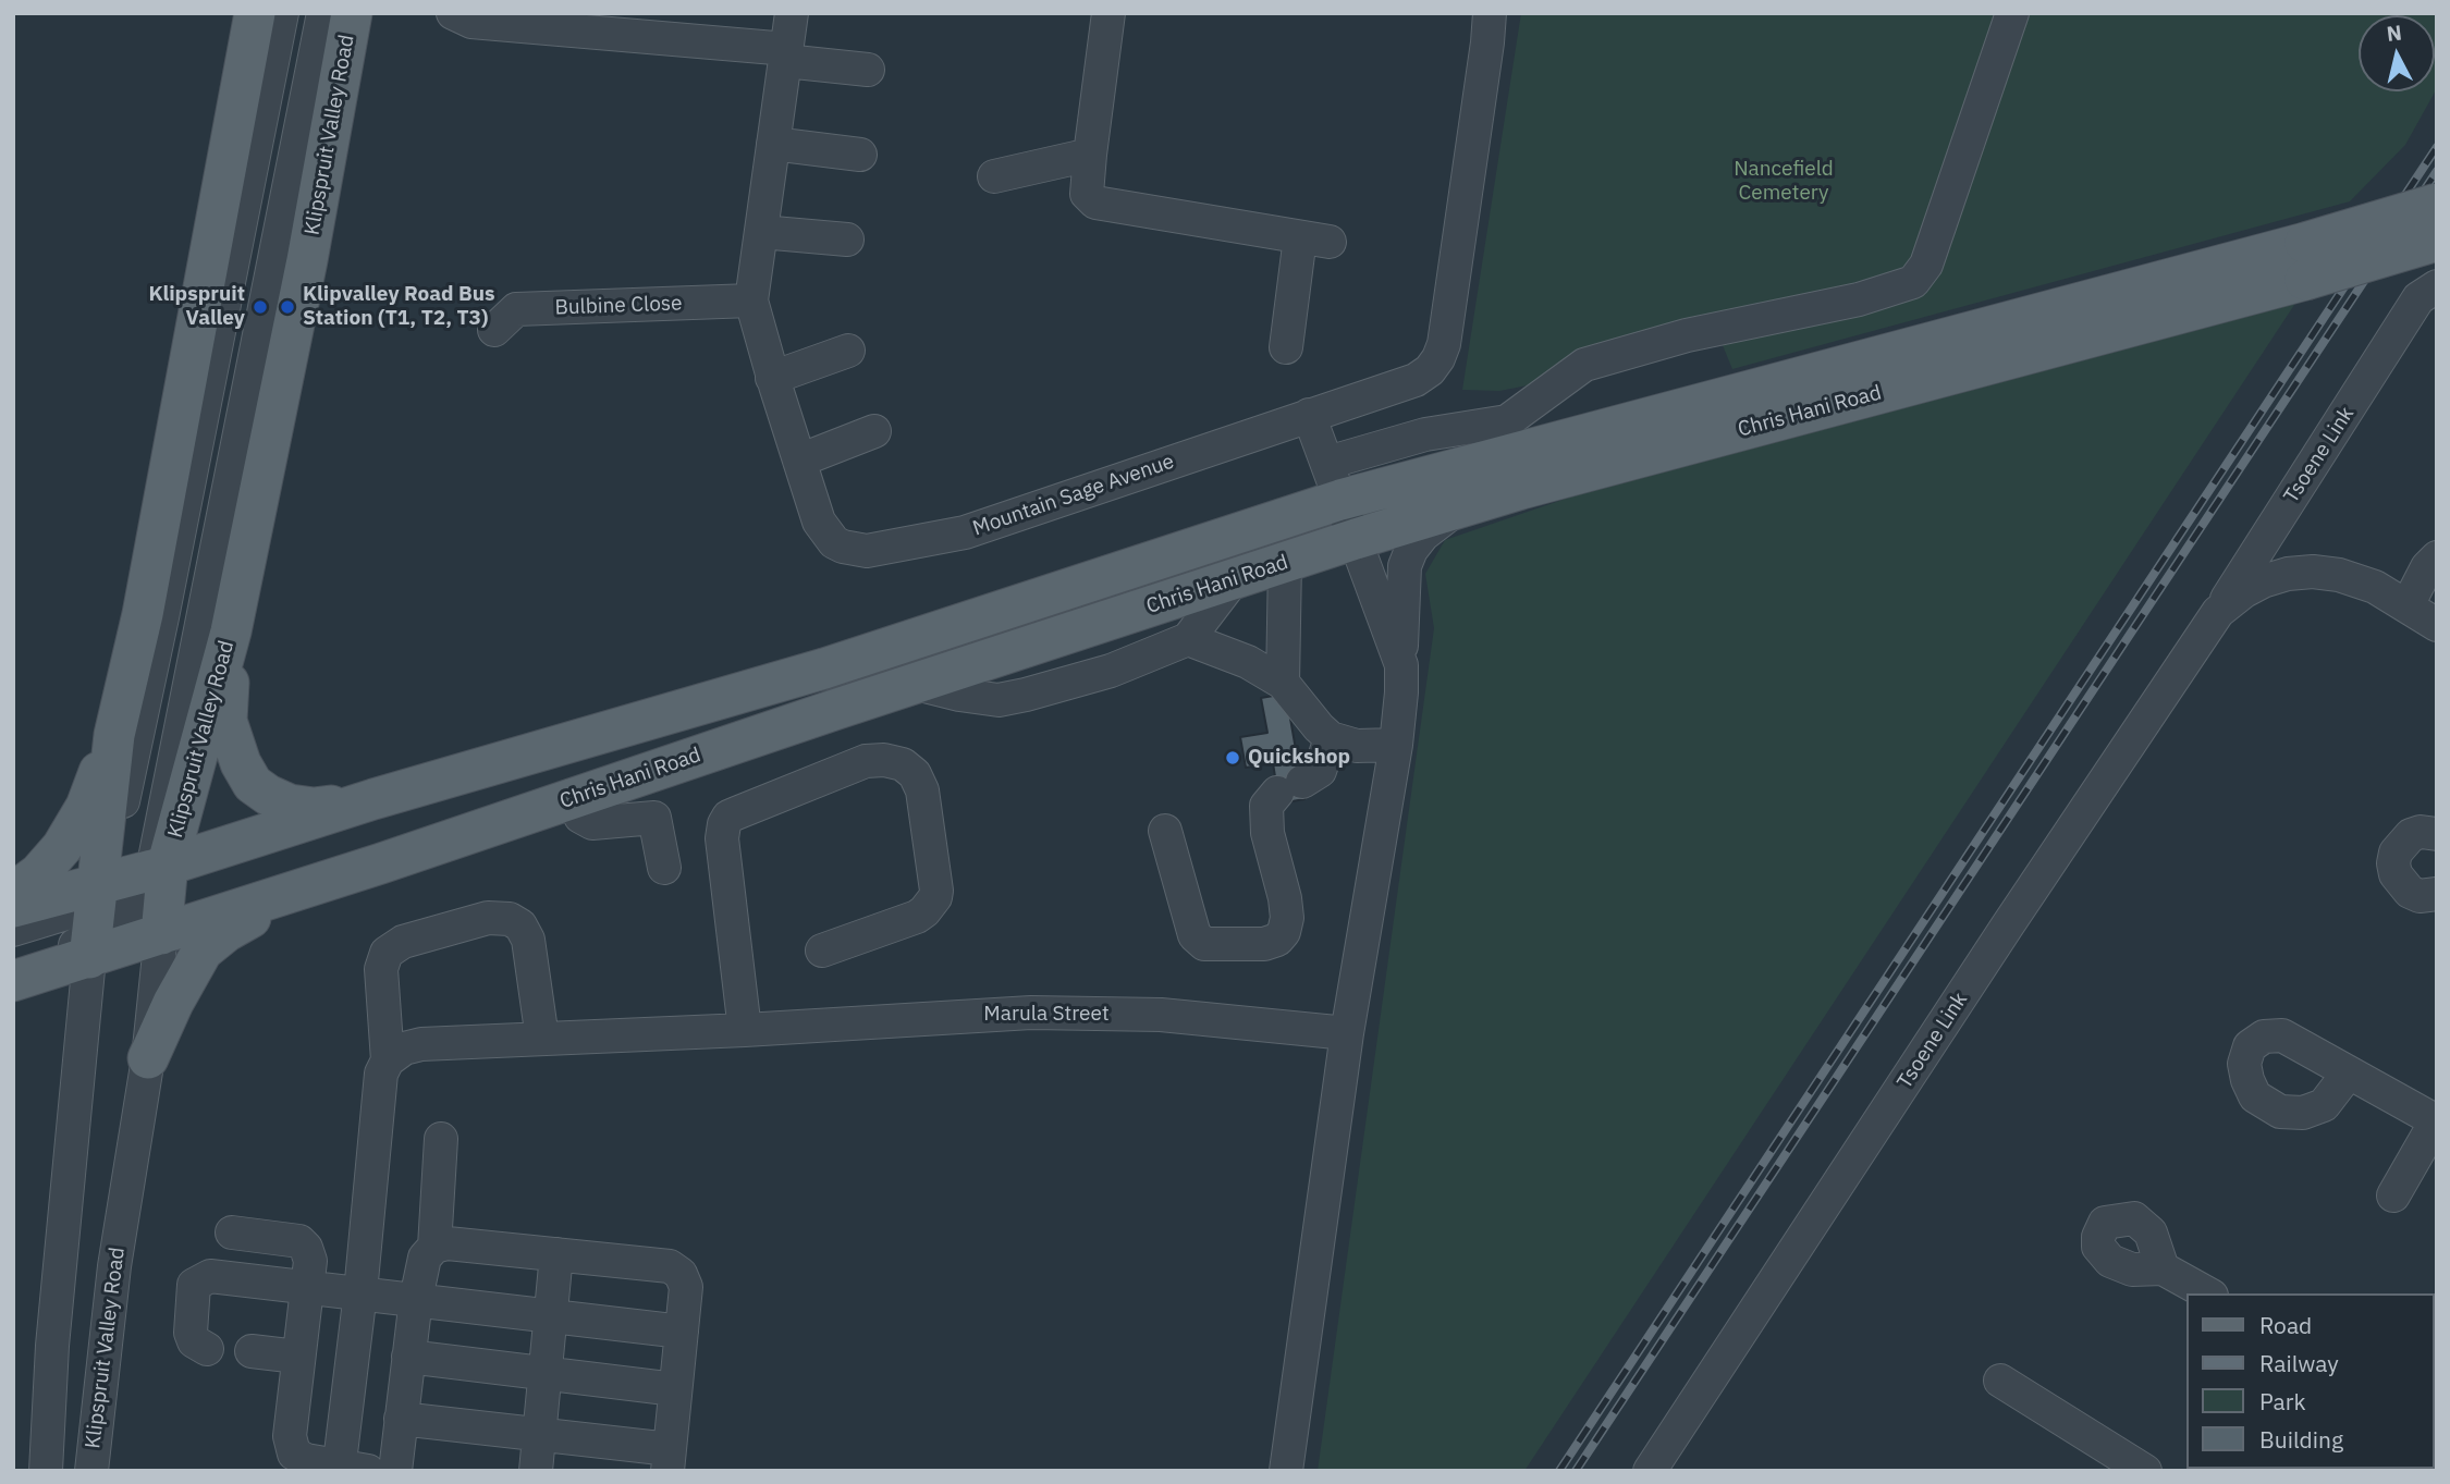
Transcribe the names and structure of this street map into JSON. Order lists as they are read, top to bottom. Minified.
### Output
{"streets":{"main road":["Klipspruit Valley Road","Chris Hani Road"],"street":["Bulbine Close","Tsoene Link","Mountain Sage Avenue","Marula Street"]},"crossings":[["Klipspruit Valley Road","Chris Hani Road"]],"parks":["Nancefield Cemetery"],"places":["Klipspruit Valley","Klipvalley Road Bus Station (T1, T2, T3)","Quickshop"],"legend":["Road","Railway","Park","Building"],"north":"top"}
